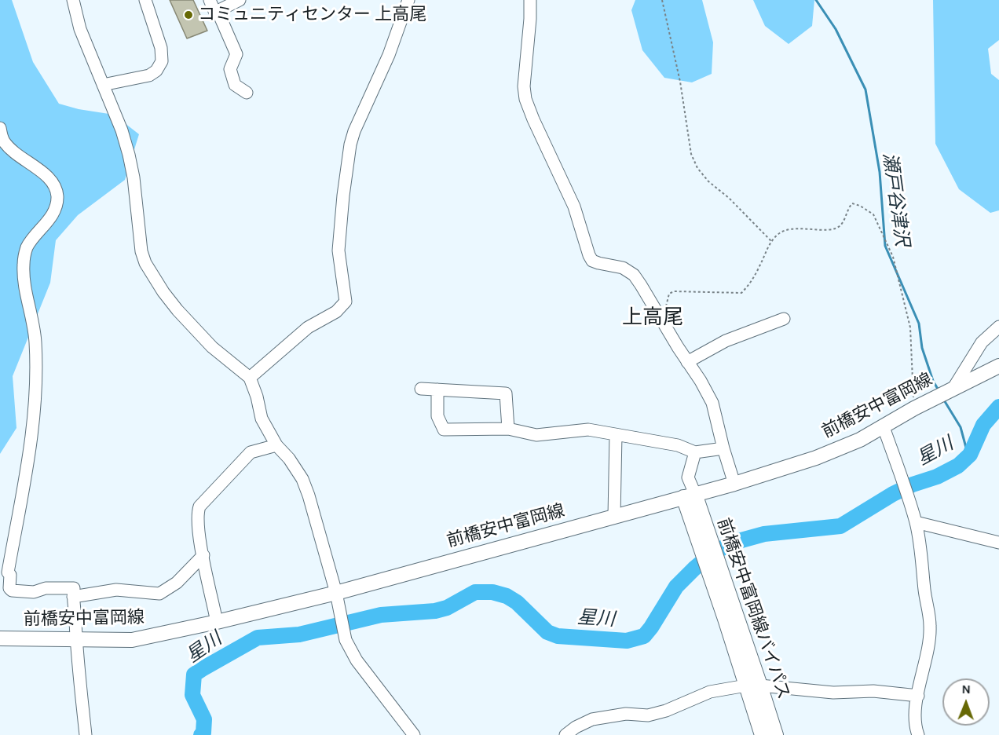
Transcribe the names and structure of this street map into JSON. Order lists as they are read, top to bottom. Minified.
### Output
{"streets":{"main road":["前橋安中富岡線","前橋安中富岡線バイパス"]},"crossings":[["前橋安中富岡線","前橋安中富岡線バイパス"]],"districts":["上高尾"],"water":["瀬戸谷津沢","星川"],"places":["コミュニティセンター 上高尾"],"north":"top"}
